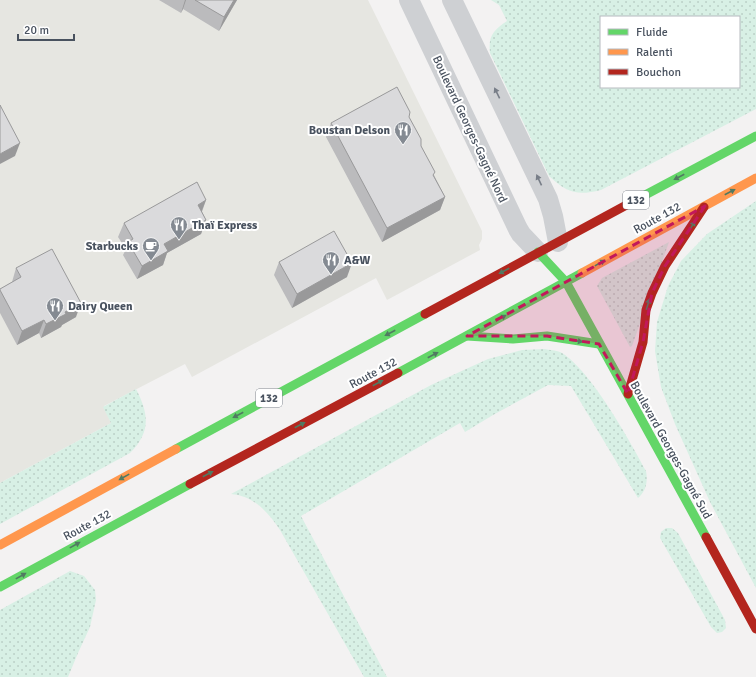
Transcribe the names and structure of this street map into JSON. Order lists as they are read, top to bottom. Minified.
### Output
{"streets":{"main road":["132","Route 132","Boulevard Georges-Gagné Sud"],"street":["Boulevard Georges-Gagné Nord"]},"crossings":[["Boulevard Georges-Gagné Nord","Route 132"],["Boulevard Georges-Gagné Nord","Boulevard Georges-Gagné Sud"],["Route 132","Boulevard Georges-Gagné Sud"]],"places":{"restaurant":["Boustan Delson","Thaï Express","A&W","Dairy Queen"],"cafe":["Starbucks"]},"legend":["Fluide","Ralenti","Bouchon"],"scale_bar":"20 m"}
